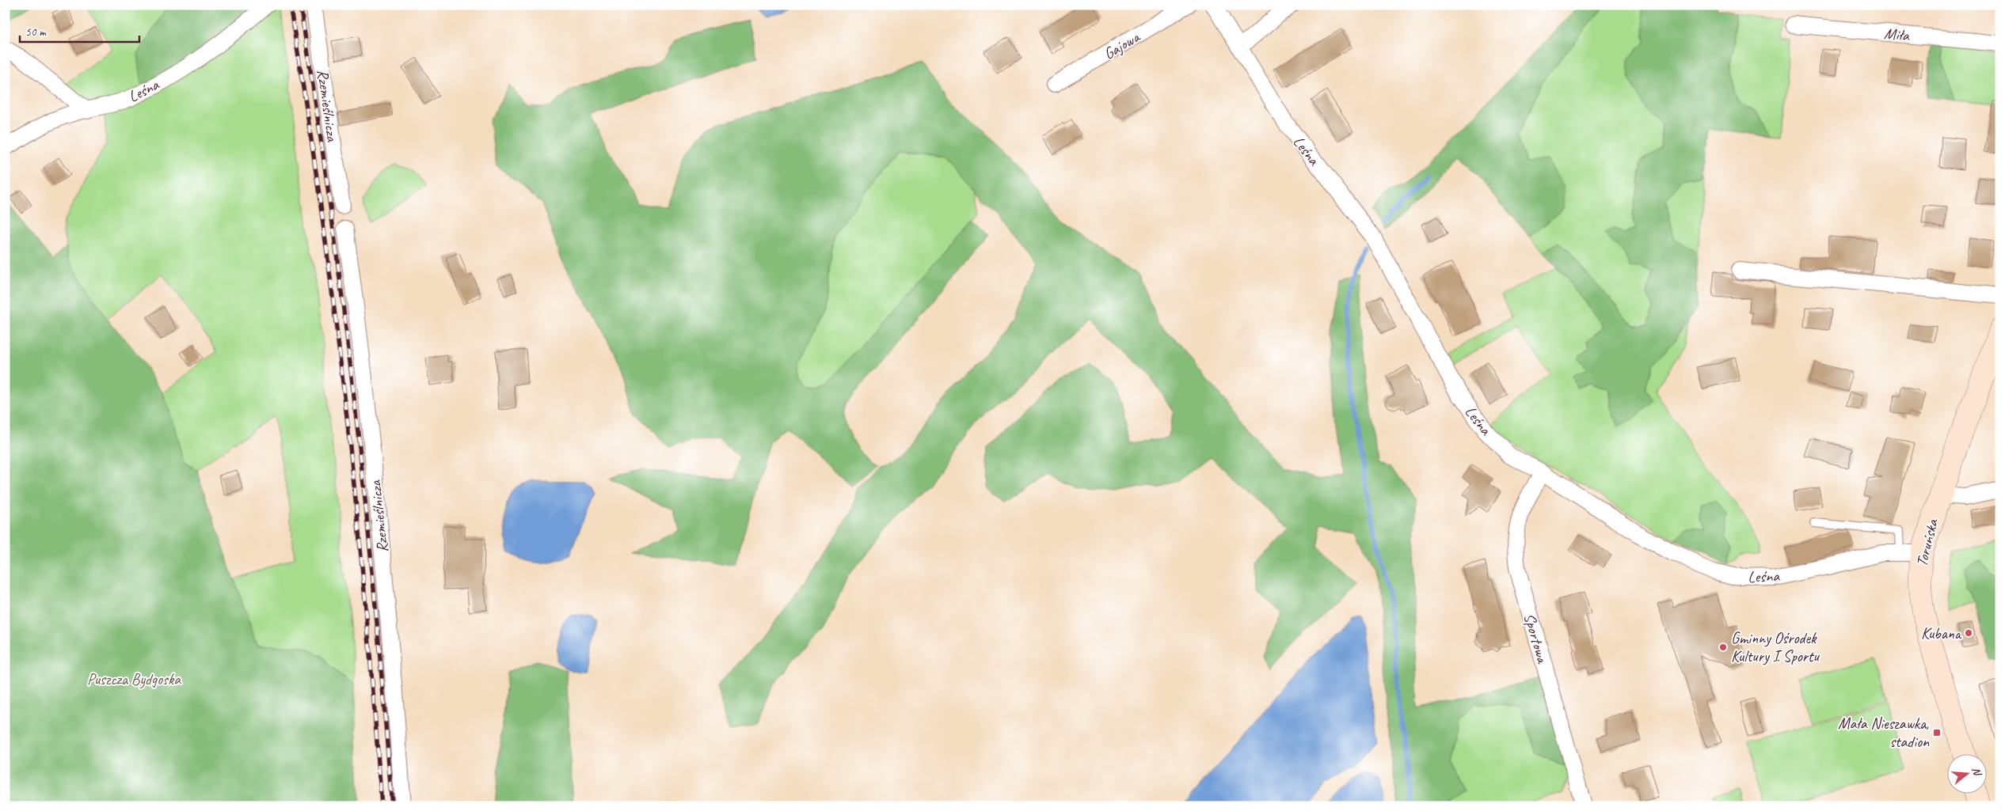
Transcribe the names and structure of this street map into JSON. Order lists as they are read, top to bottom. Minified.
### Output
{"streets":{"main road":["Toruńska"],"street":["Miła","Gajowa","Leśna","Rzemieślnicza","Sportowa"]},"crossings":[["Leśna","Toruńska"],["Leśna","Sportowa"]],"parks":["Puszcza Bydgoska"],"places":{"other":["Kubana","Gminny Ośrodek Kultury I Sportu"],"transit":["Mała Nieszawka, stadion"]},"scale_bar":"50 m","north":"right"}
